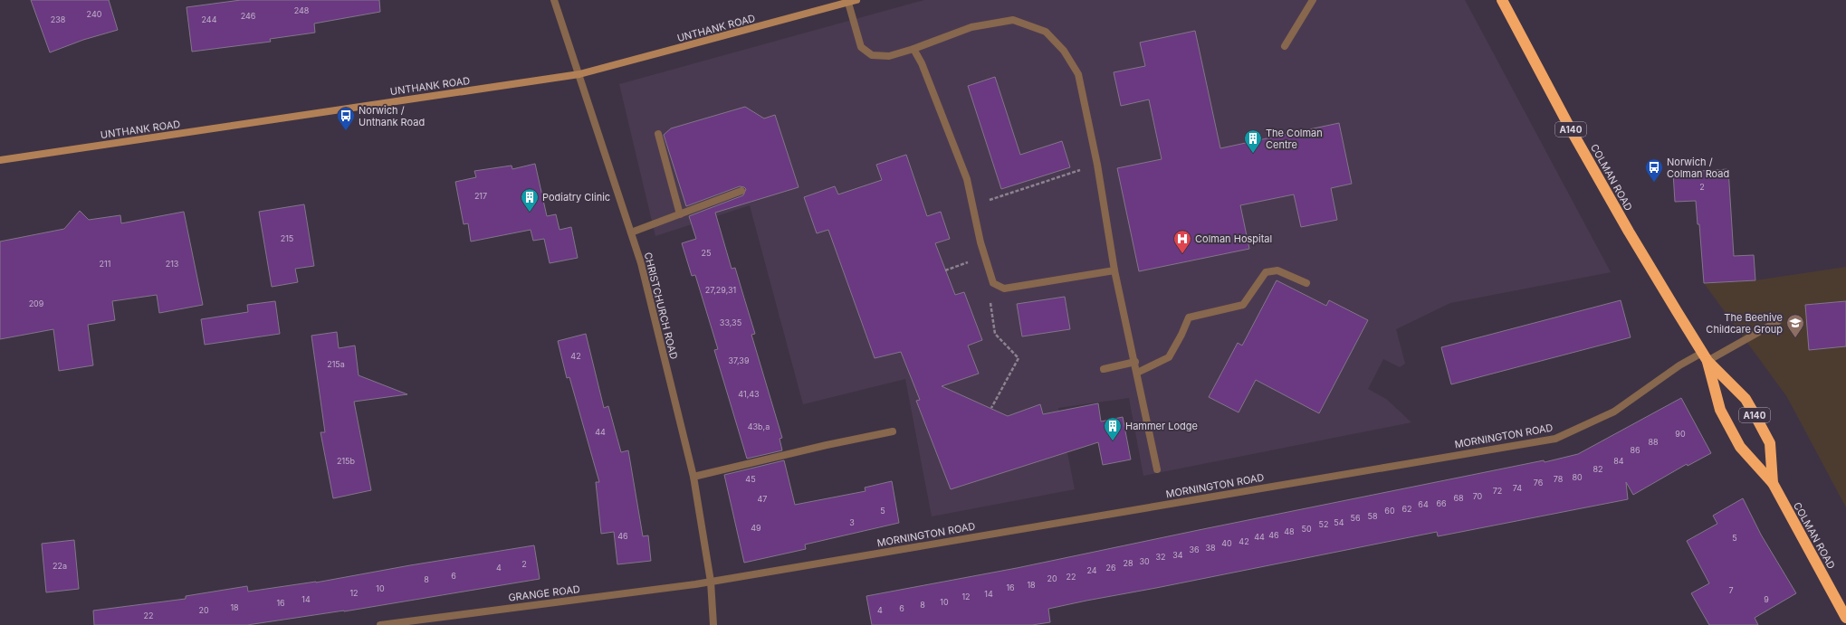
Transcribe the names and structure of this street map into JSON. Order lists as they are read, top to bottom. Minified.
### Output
{"streets":{"highway":["A140","COLMAN ROAD"],"street":["UNTHANK ROAD","CHRISTCHURCH ROAD","MORNINGTON ROAD","GRANGE ROAD"]},"crossings":[["UNTHANK ROAD","CHRISTCHURCH ROAD"],["COLMAN ROAD","MORNINGTON ROAD"],["CHRISTCHURCH ROAD","MORNINGTON ROAD"],["CHRISTCHURCH ROAD","GRANGE ROAD"],["MORNINGTON ROAD","GRANGE ROAD"]],"places":{"bus stop":["Norwich / Unthank Road","Norwich / Colman Road"],"building":["The Colman Centre","Podiatry Clinic","Hammer Lodge"],"hospital":["Colman Hospital"],"school or university":["The Beehive Childcare Group"]},"house_numbers":["248","240","246","238","244","2","217","215","25","211","213","27,29,31","209","33,35","42","37,39","215a","41,43","43b,a","44","90","88","86","215b","84","82","80","45","78","76","74","72","70","68","47","66","64","62","5","60","58","56","3","54","52","49","50","48","46","46","44","5","42","40","38","36","34","32","30","28","2","22a","4","26","24","6","22","20","8","18","16","10","7","12","14","12","14","9","10","16","8","18","6","20","4","22"]}
